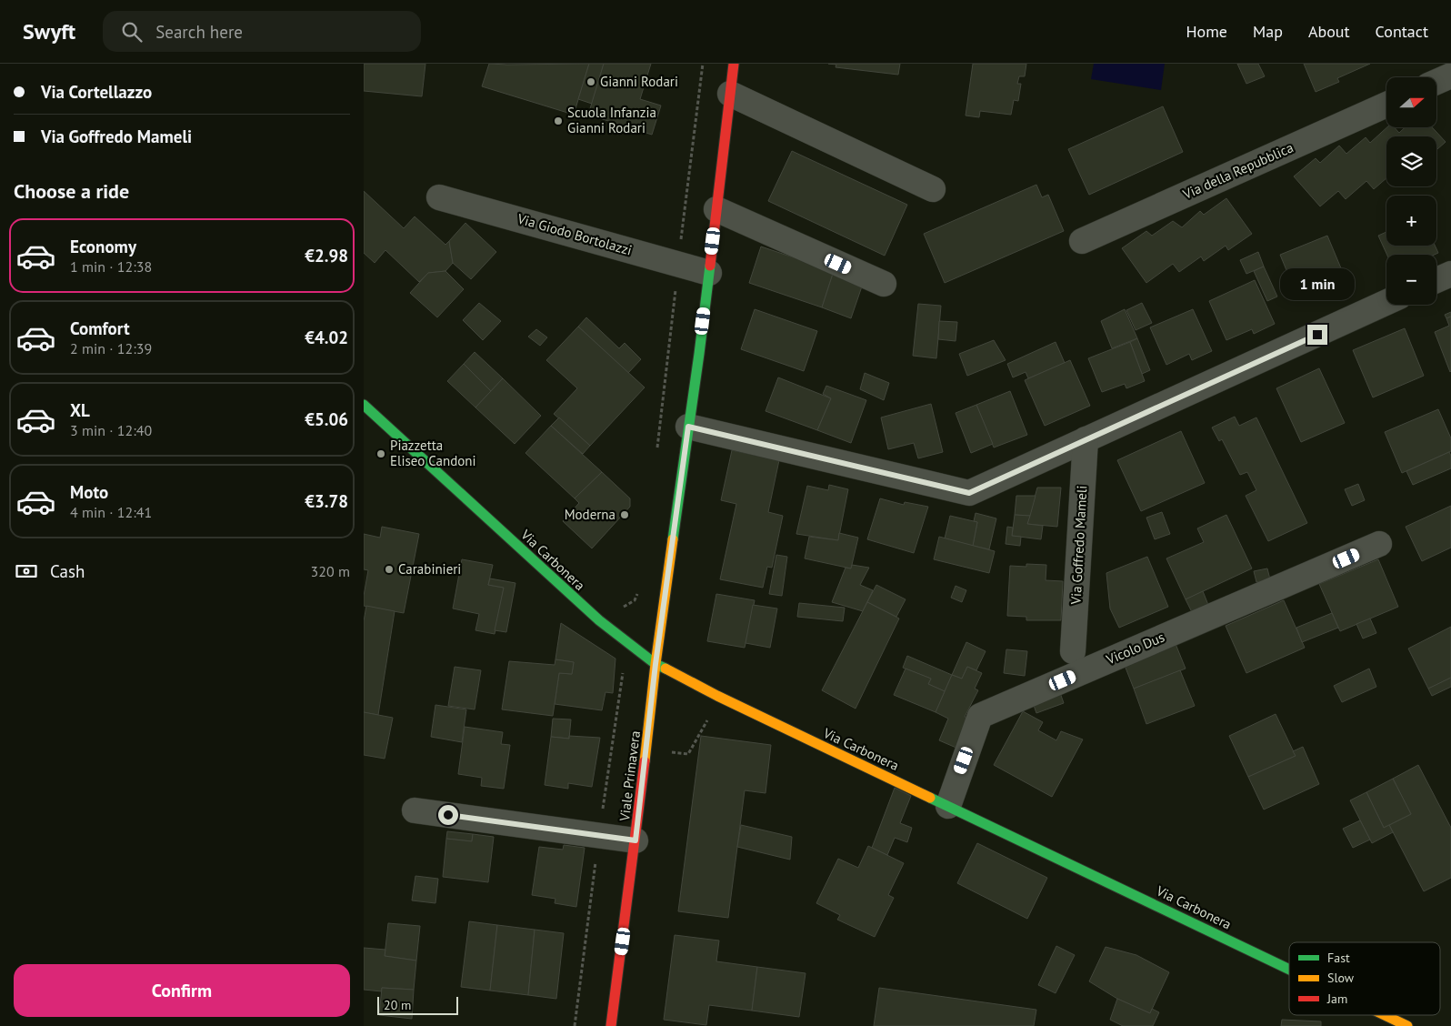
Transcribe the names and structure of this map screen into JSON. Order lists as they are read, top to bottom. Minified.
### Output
{"streets":{"street":["Via della Repubblica","Via Giodo Bortolazzi","Via Goffredo Mameli","Via Carbonera","Vicolo Dus","Viale Primavera"]},"crossings":[["Via Carbonera","Vicolo Dus"],["Via Carbonera","Viale Primavera"]],"places":["Gianni Rodari","Scuola Infanzia Gianni Rodari","Piazzetta Eliseo Candoni","Moderna","Carabinieri"],"legend":["Fast","Slow","Jam"],"scale_bar":"20 m","north":"right","page":{"header":"Swyft","search":"Search here","nav":["Home","Map","About","Contact"],"banner":["Via Cortellazzo","Via Goffredo Mameli"],"map_buttons":["+","−"],"heading":"Choose a ride","list":[{"name":"Economy","note":"1 min · 12:38","value":"€2.98"},{"name":"Comfort","note":"2 min · 12:39","value":"€4.02"},{"name":"XL","note":"3 min · 12:40","value":"€5.06"},{"name":"Moto","note":"4 min · 12:41","value":"€3.78"}],"bubble":"1 min","pay":["Cash","320 m"],"buttons":"Confirm","scale":"20 m"}}
